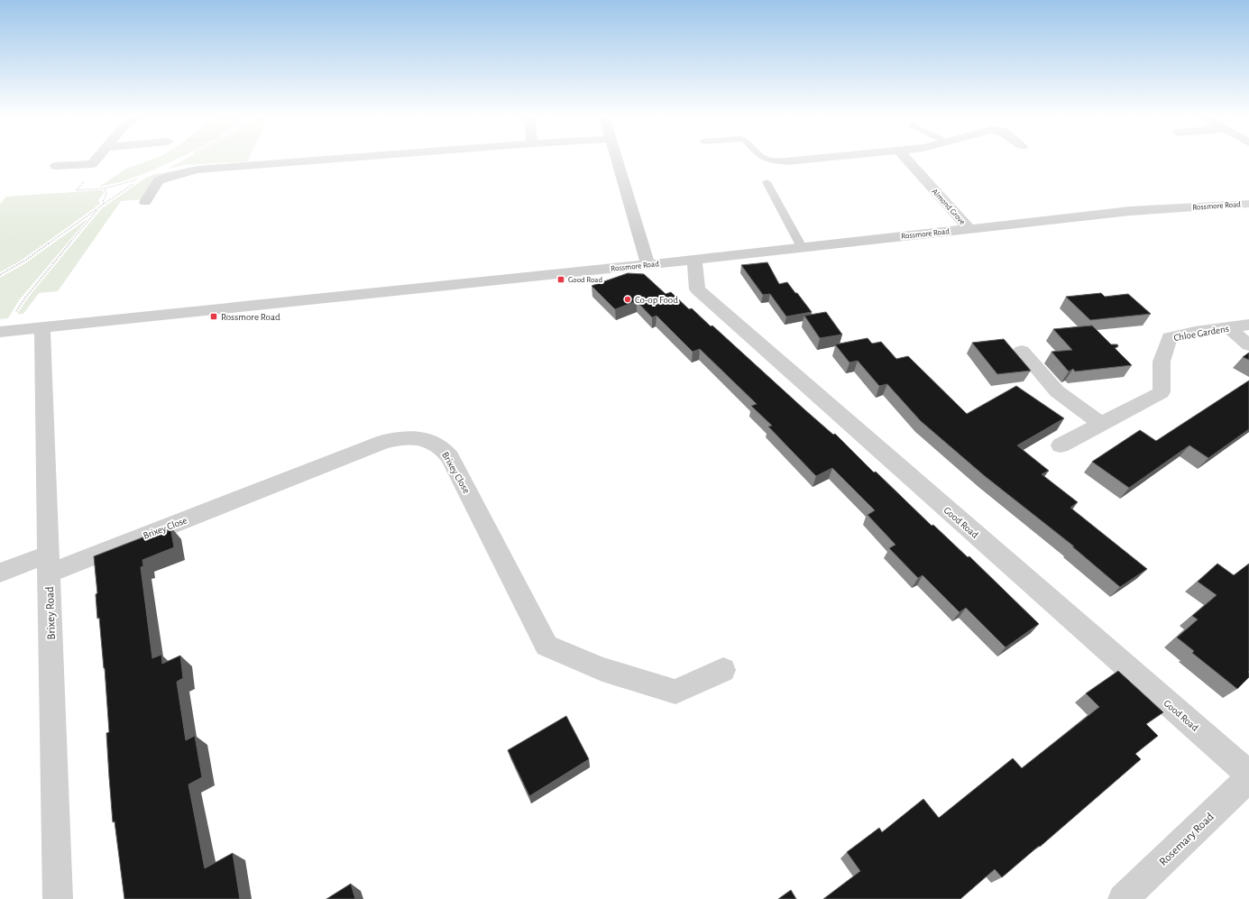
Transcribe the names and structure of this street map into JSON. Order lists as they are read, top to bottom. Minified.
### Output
{"streets":{"street":["Rossmore Road","Almond Grove","Chloe Gardens","Brixey Close","Good Road","Brixey Road","Rosemary Road"]},"crossings":[["Rossmore Road","Almond Grove"],["Rossmore Road","Good Road"],["Rossmore Road","Brixey Road"],["Brixey Close","Brixey Road"]],"places":{"transit":["Good Road","Rossmore Road"],"other":["Co-op Food"]}}
